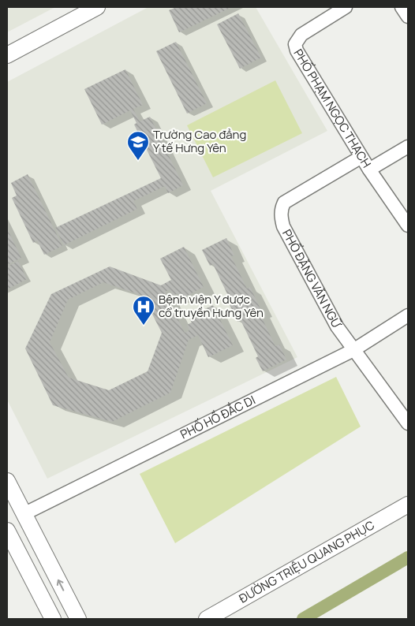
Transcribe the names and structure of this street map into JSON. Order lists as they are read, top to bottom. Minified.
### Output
{"streets":{"street":["PHỐ PHẠM NGỌC THẠCH","PHỐ ĐẶNG VĂN NGỮ","PHỐ HỒ ĐẮC DI","ĐƯỜNG TRIỆU QUANG PHỤC"]},"crossings":[["PHỐ PHẠM NGỌC THẠCH","PHỐ ĐẶNG VĂN NGỮ"],["PHỐ ĐẶNG VĂN NGỮ","PHỐ HỒ ĐẮC DI"]],"places":{"school or university":["Trường Cao đẳng Y tế Hưng Yên"],"hospital":["Bệnh viện Y dược cổ truyền Hưng Yên"]}}
